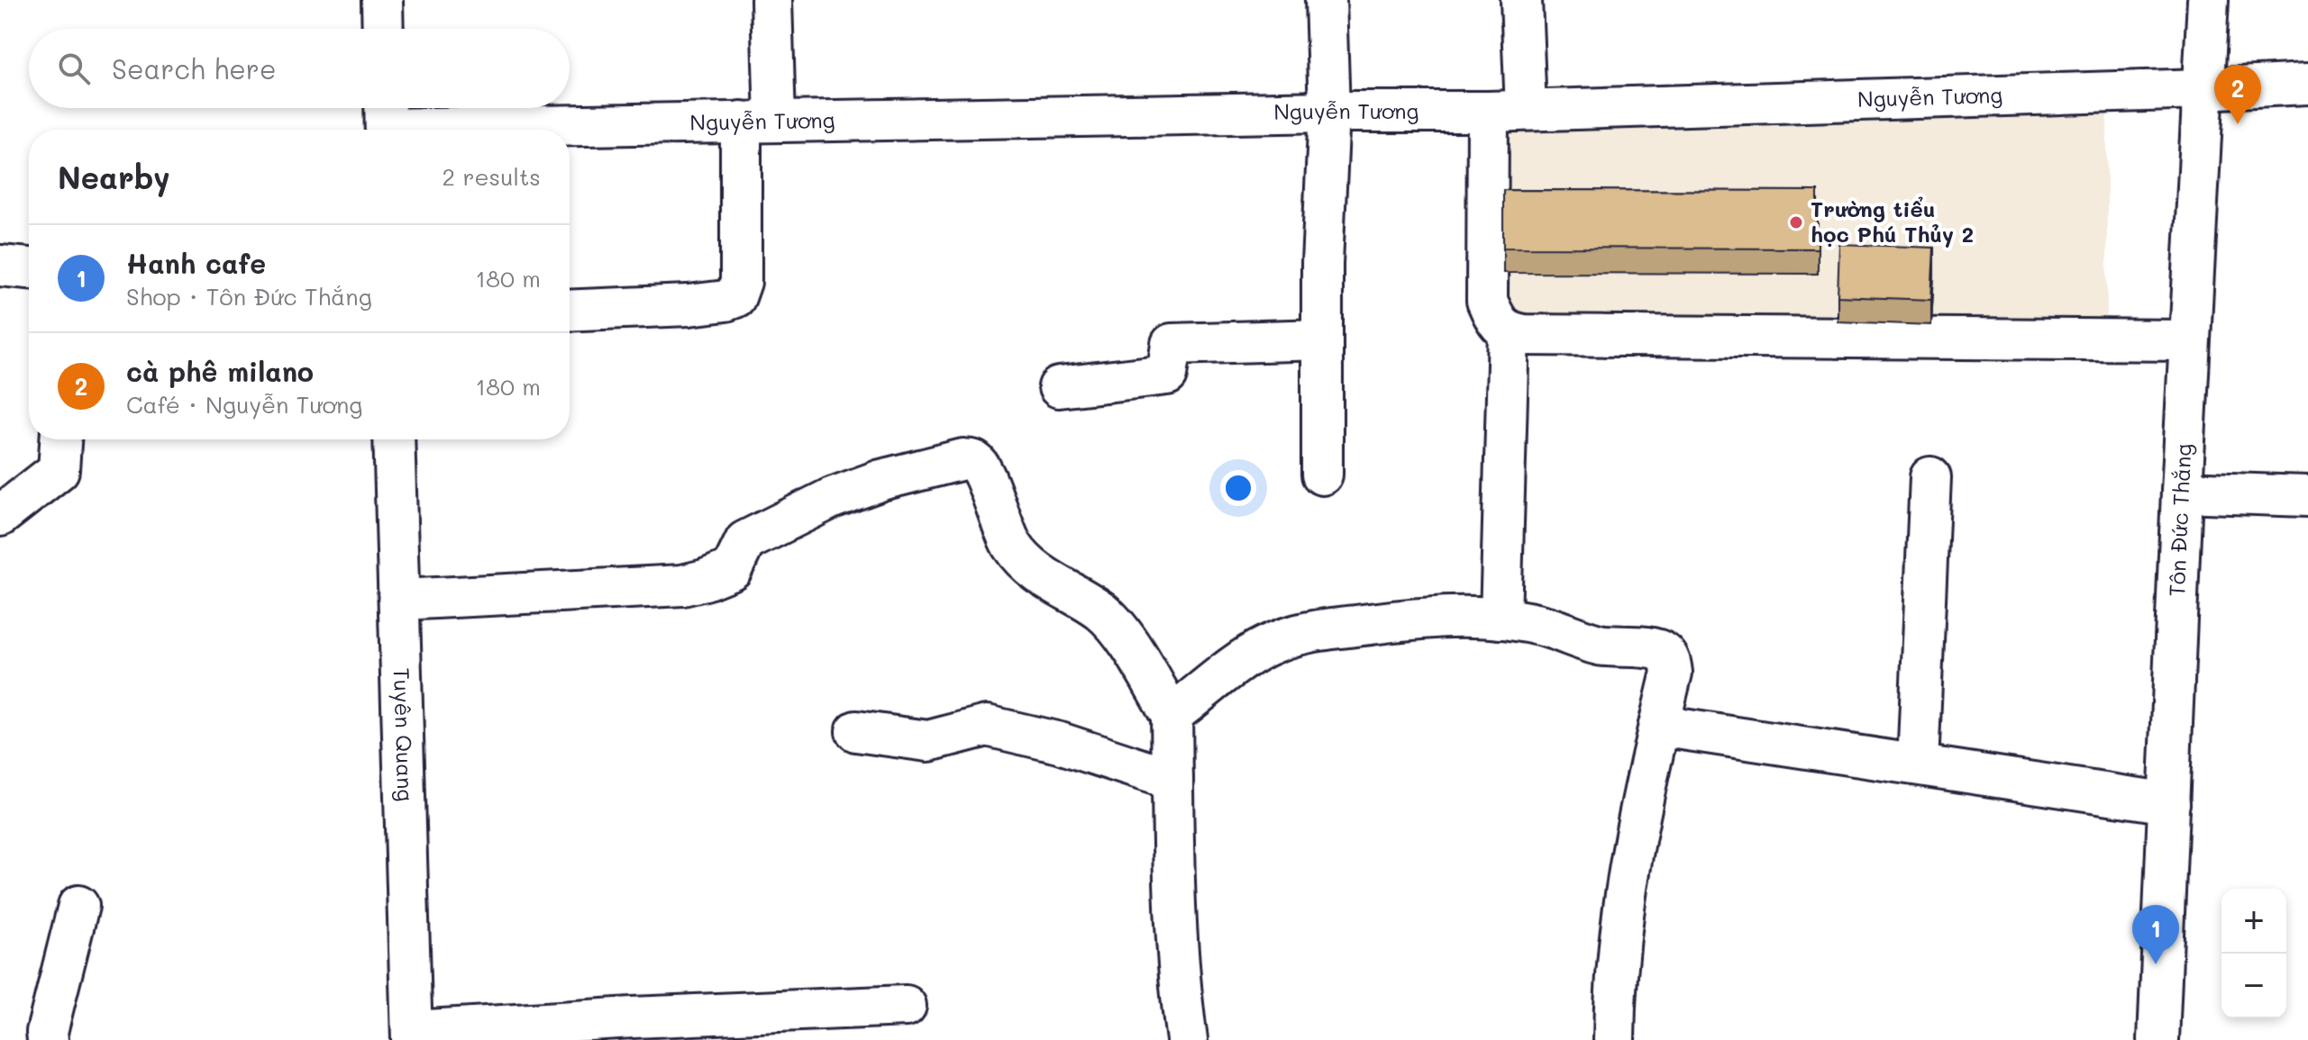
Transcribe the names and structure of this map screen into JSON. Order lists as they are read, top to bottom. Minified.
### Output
{"streets":{"street":["Nguyễn Tương","Tôn Đức Thắng","Tuyên Quang"]},"crossings":[["Nguyễn Tương","Tôn Đức Thắng"]],"places":["Trường tiểu học Phú Thủy 2"],"page":{"search":"Search here","pins":["2","1"],"heading":["Nearby","2 results"],"list":[{"mark":"1","name":"Hanh cafe","note":"Shop · Tôn Đức Thắng","value":"180 m"},{"mark":"2","name":"cà phê milano","note":"Café · Nguyễn Tương","value":"180 m"}],"map_buttons":["+","−"]}}
